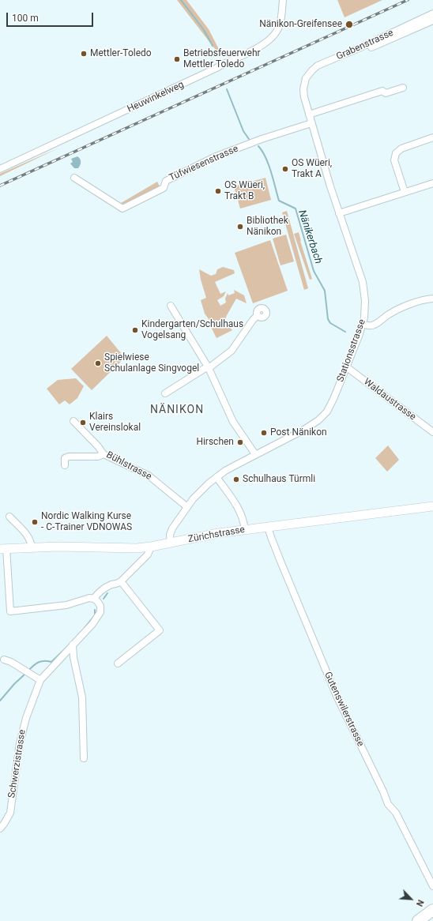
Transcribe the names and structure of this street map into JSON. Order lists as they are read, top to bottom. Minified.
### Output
{"streets":{"main road":["Zürichstrasse"],"street":["Grabenstrasse","Heuwinkelweg","Tüfwiesenstrasse","Stationsstrasse","Waldaustrasse","Bühlstrasse","Gutenswilerstrasse","Schwerzistrasse"]},"crossings":[["Grabenstrasse","Stationsstrasse"],["Tüfwiesenstrasse","Stationsstrasse"],["Stationsstrasse","Waldaustrasse"],["Stationsstrasse","Bühlstrasse"],["Stationsstrasse","Zürichstrasse"],["Zürichstrasse","Gutenswilerstrasse"]],"districts":["NÄNIKON"],"water":["Nänikerbach"],"places":["Nänikon-Greifensee","Mettler-Toledo","Betriebsfeuerwehr Mettler Toledo","OS Wüeri, Trakt A","OS Wüeri, Trakt B","Bibliothek Nänikon","Kindergarten/Schulhaus Vogelsang","Spielwiese Schulanlage Singvogel","Klairs Vereinslokal","Post Nänikon","Hirschen","Schulhaus Türmli","Nordic Walking Kurse - C-Trainer VDNOWAS"],"scale_bar":"100 m","north":"bottom right"}
